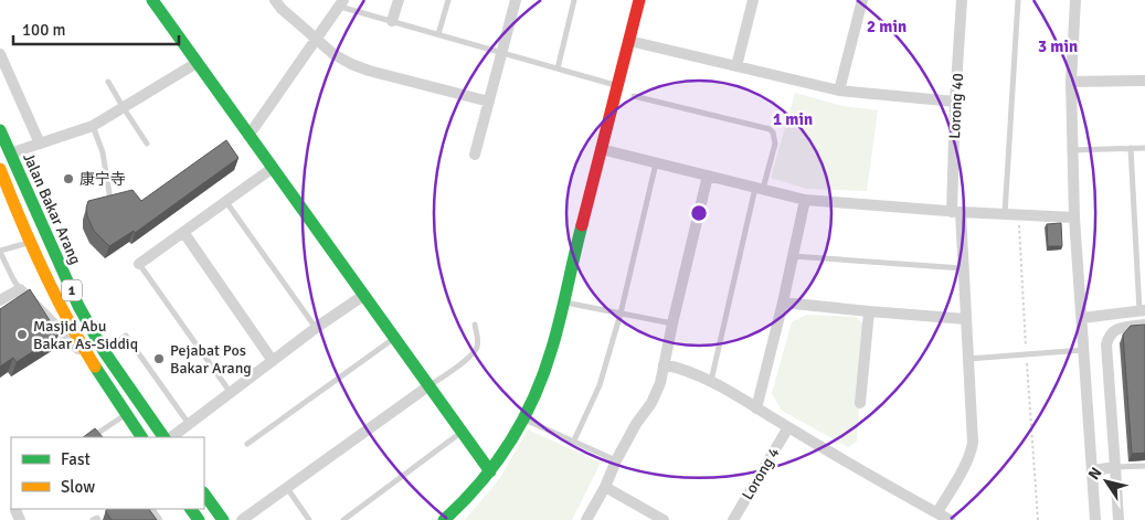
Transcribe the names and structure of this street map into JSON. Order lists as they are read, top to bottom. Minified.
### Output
{"streets":{"street":["Lorong 40","Jalan Bakar Arang","1","Lorong 4"]},"places":["康宁寺","Masjid Abu Bakar As-Siddiq","Pejabat Pos Bakar Arang"],"legend":["Fast","Slow"],"scale_bar":"100 m","north":"top left","rings":["2 min","3 min","1 min"]}
